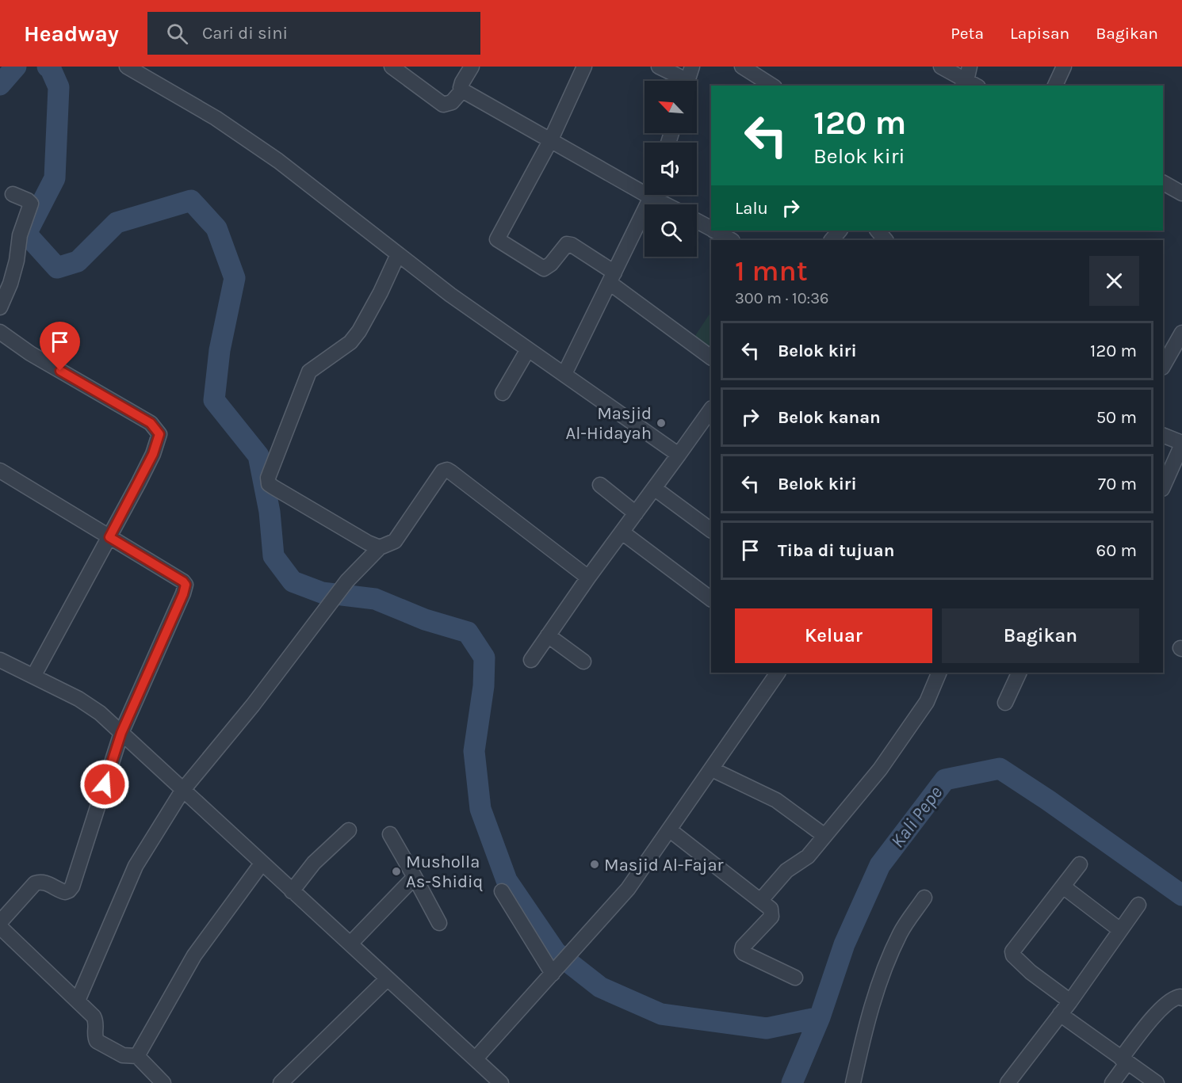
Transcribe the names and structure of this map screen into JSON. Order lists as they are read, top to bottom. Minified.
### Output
{"water":["Kali Pepe"],"places":["Masjid Al-Hidayah","Masjid Al-Fajar","Musholla As-Shidiq"],"north":"top left","page":{"header":"Headway","search":"Cari di sini","nav":["Peta","Lapisan","Bagikan"],"turn":["120 m","Belok kiri"],"then":"Lalu","heading":["1 mnt","300 m · 10:36"],"list":[{"name":"Belok kiri","value":"120 m"},{"name":"Belok kanan","value":"50 m"},{"name":"Belok kiri","value":"70 m"},{"name":"Tiba di tujuan","value":"60 m"}],"buttons":["Keluar","Bagikan"]}}
